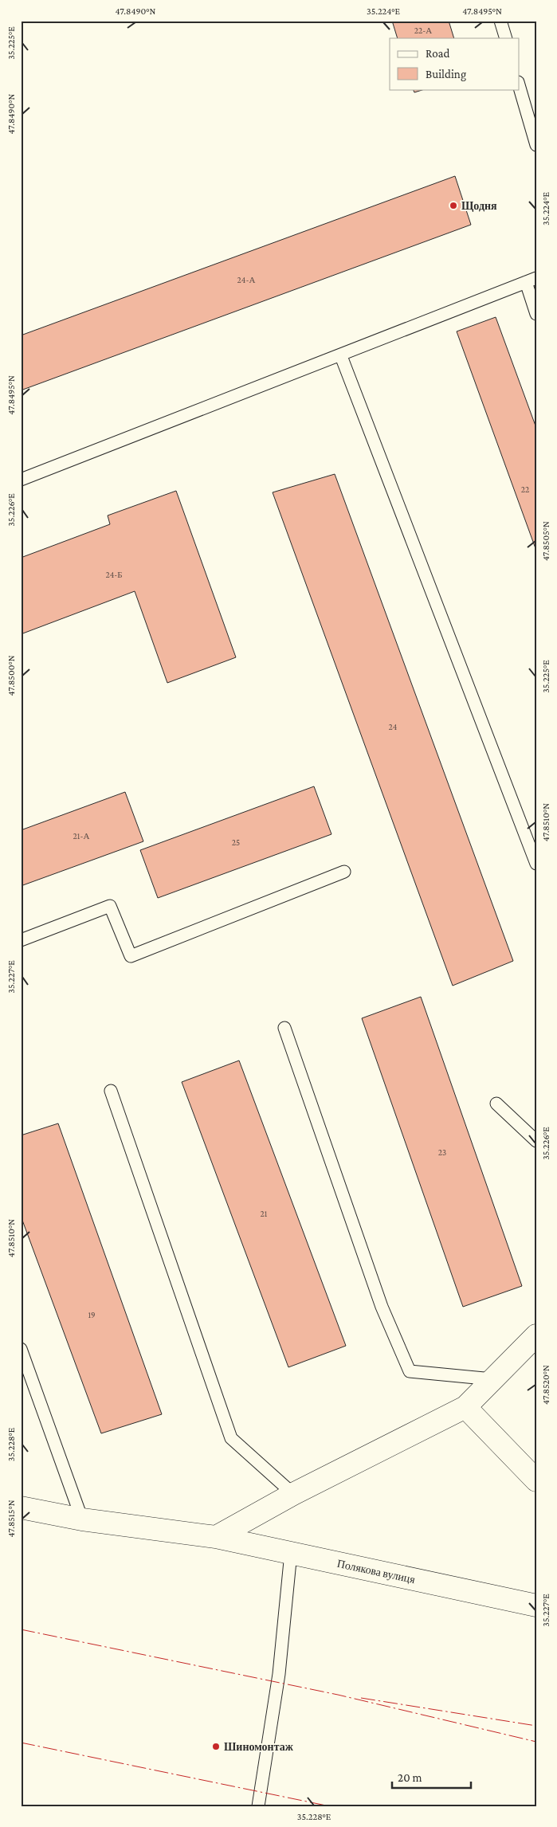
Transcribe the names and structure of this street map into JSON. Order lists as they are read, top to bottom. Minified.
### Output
{"streets":{"street":["Полякова вулиця"]},"places":["Щодня","Шиномонтаж"],"house_numbers":["22-А","24-А","22","24-Б","24","21-А","25","23","21","19"],"legend":["Road","Building"],"scale_bar":"20 m","coordinates":["47.8490°N","35.224°E","47.8495°N","35.225°E","35.226°E","47.8505°N","47.8500°N","47.8510°N","35.227°E","47.8520°N","35.228°E","47.8515°N"]}
